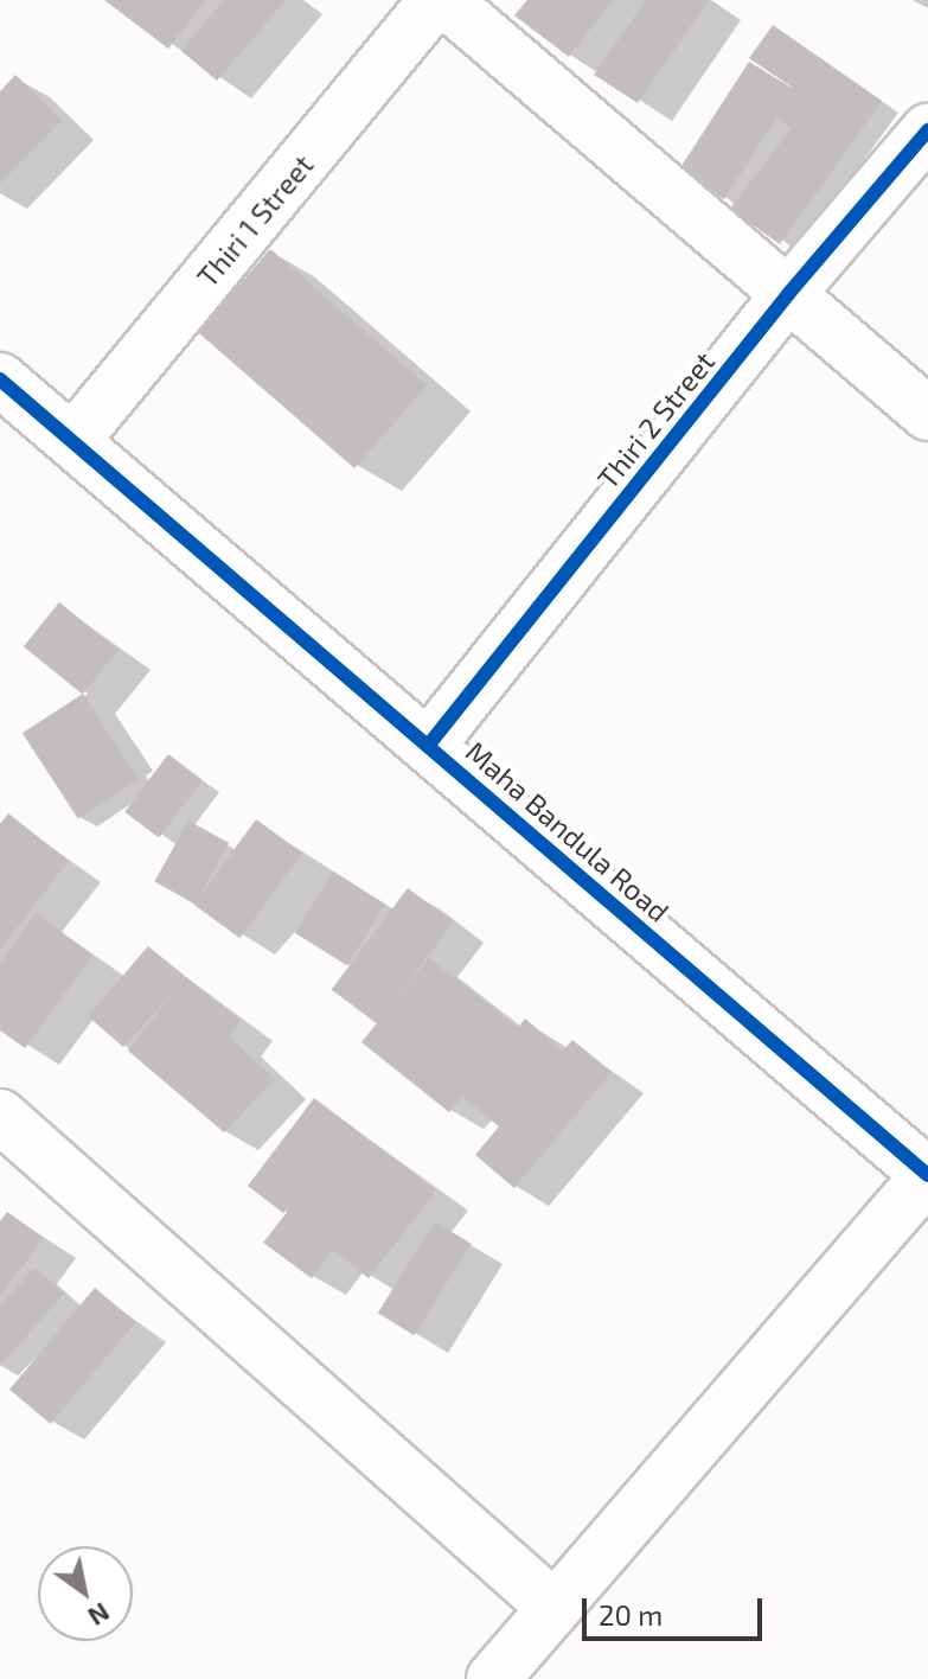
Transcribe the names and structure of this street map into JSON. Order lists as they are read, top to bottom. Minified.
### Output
{"streets":{"street":["Thiri 1 Street","Thiri 2 Street","Maha Bandula Road"]},"crossings":[["Thiri 1 Street","Maha Bandula Road"],["Thiri 2 Street","Maha Bandula Road"]],"scale_bar":"20 m","north":"bottom right"}
